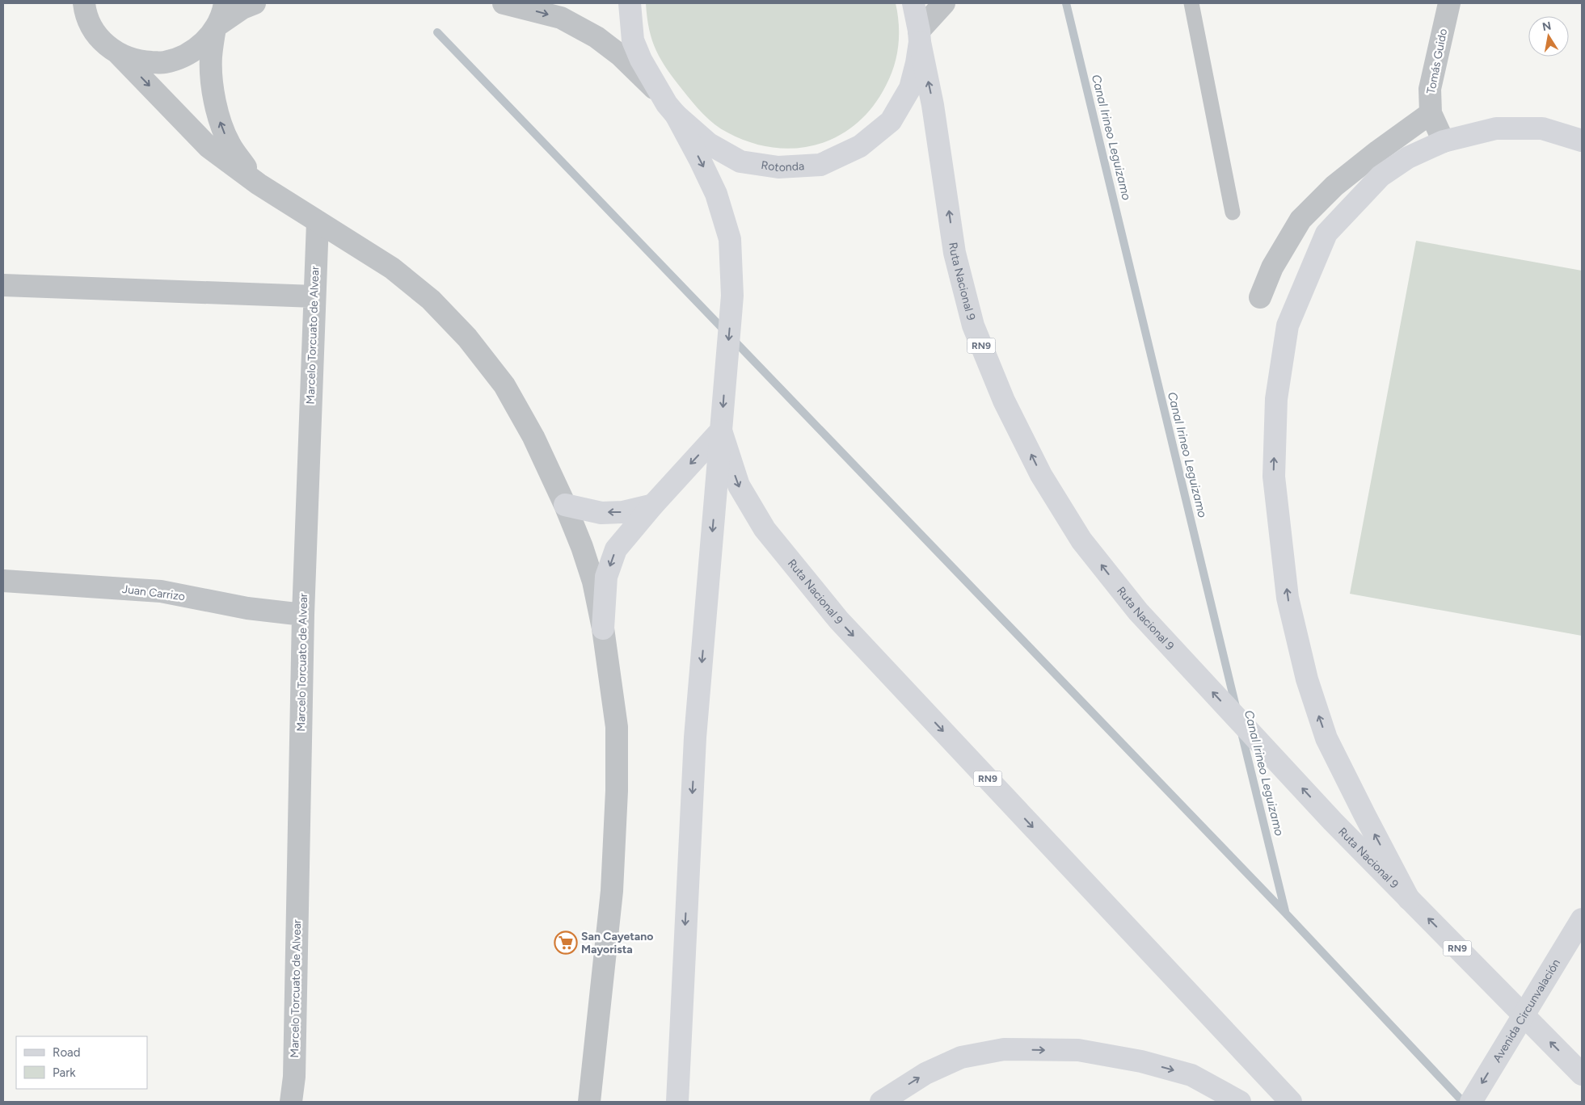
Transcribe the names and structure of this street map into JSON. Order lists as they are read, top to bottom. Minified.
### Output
{"streets":{"main road":["Rotonda","Ruta Nacional 9","RN9","Avenida Circunvalación"],"street":["Tomás Guido","Marcelo Torcuato de Alvear","Juan Carrizo"]},"crossings":[["Rotonda","Ruta Nacional 9"],["Rotonda","RN9"],["Ruta Nacional 9","RN9"],["Marcelo Torcuato de Alvear","Juan Carrizo"]],"one_way":["Avenida Circunvalación"],"water":["Canal Irineo Leguizamo"],"places":{"supermarket":["San Cayetano Mayorista"]},"legend":["Road","Park"],"north":"top"}
